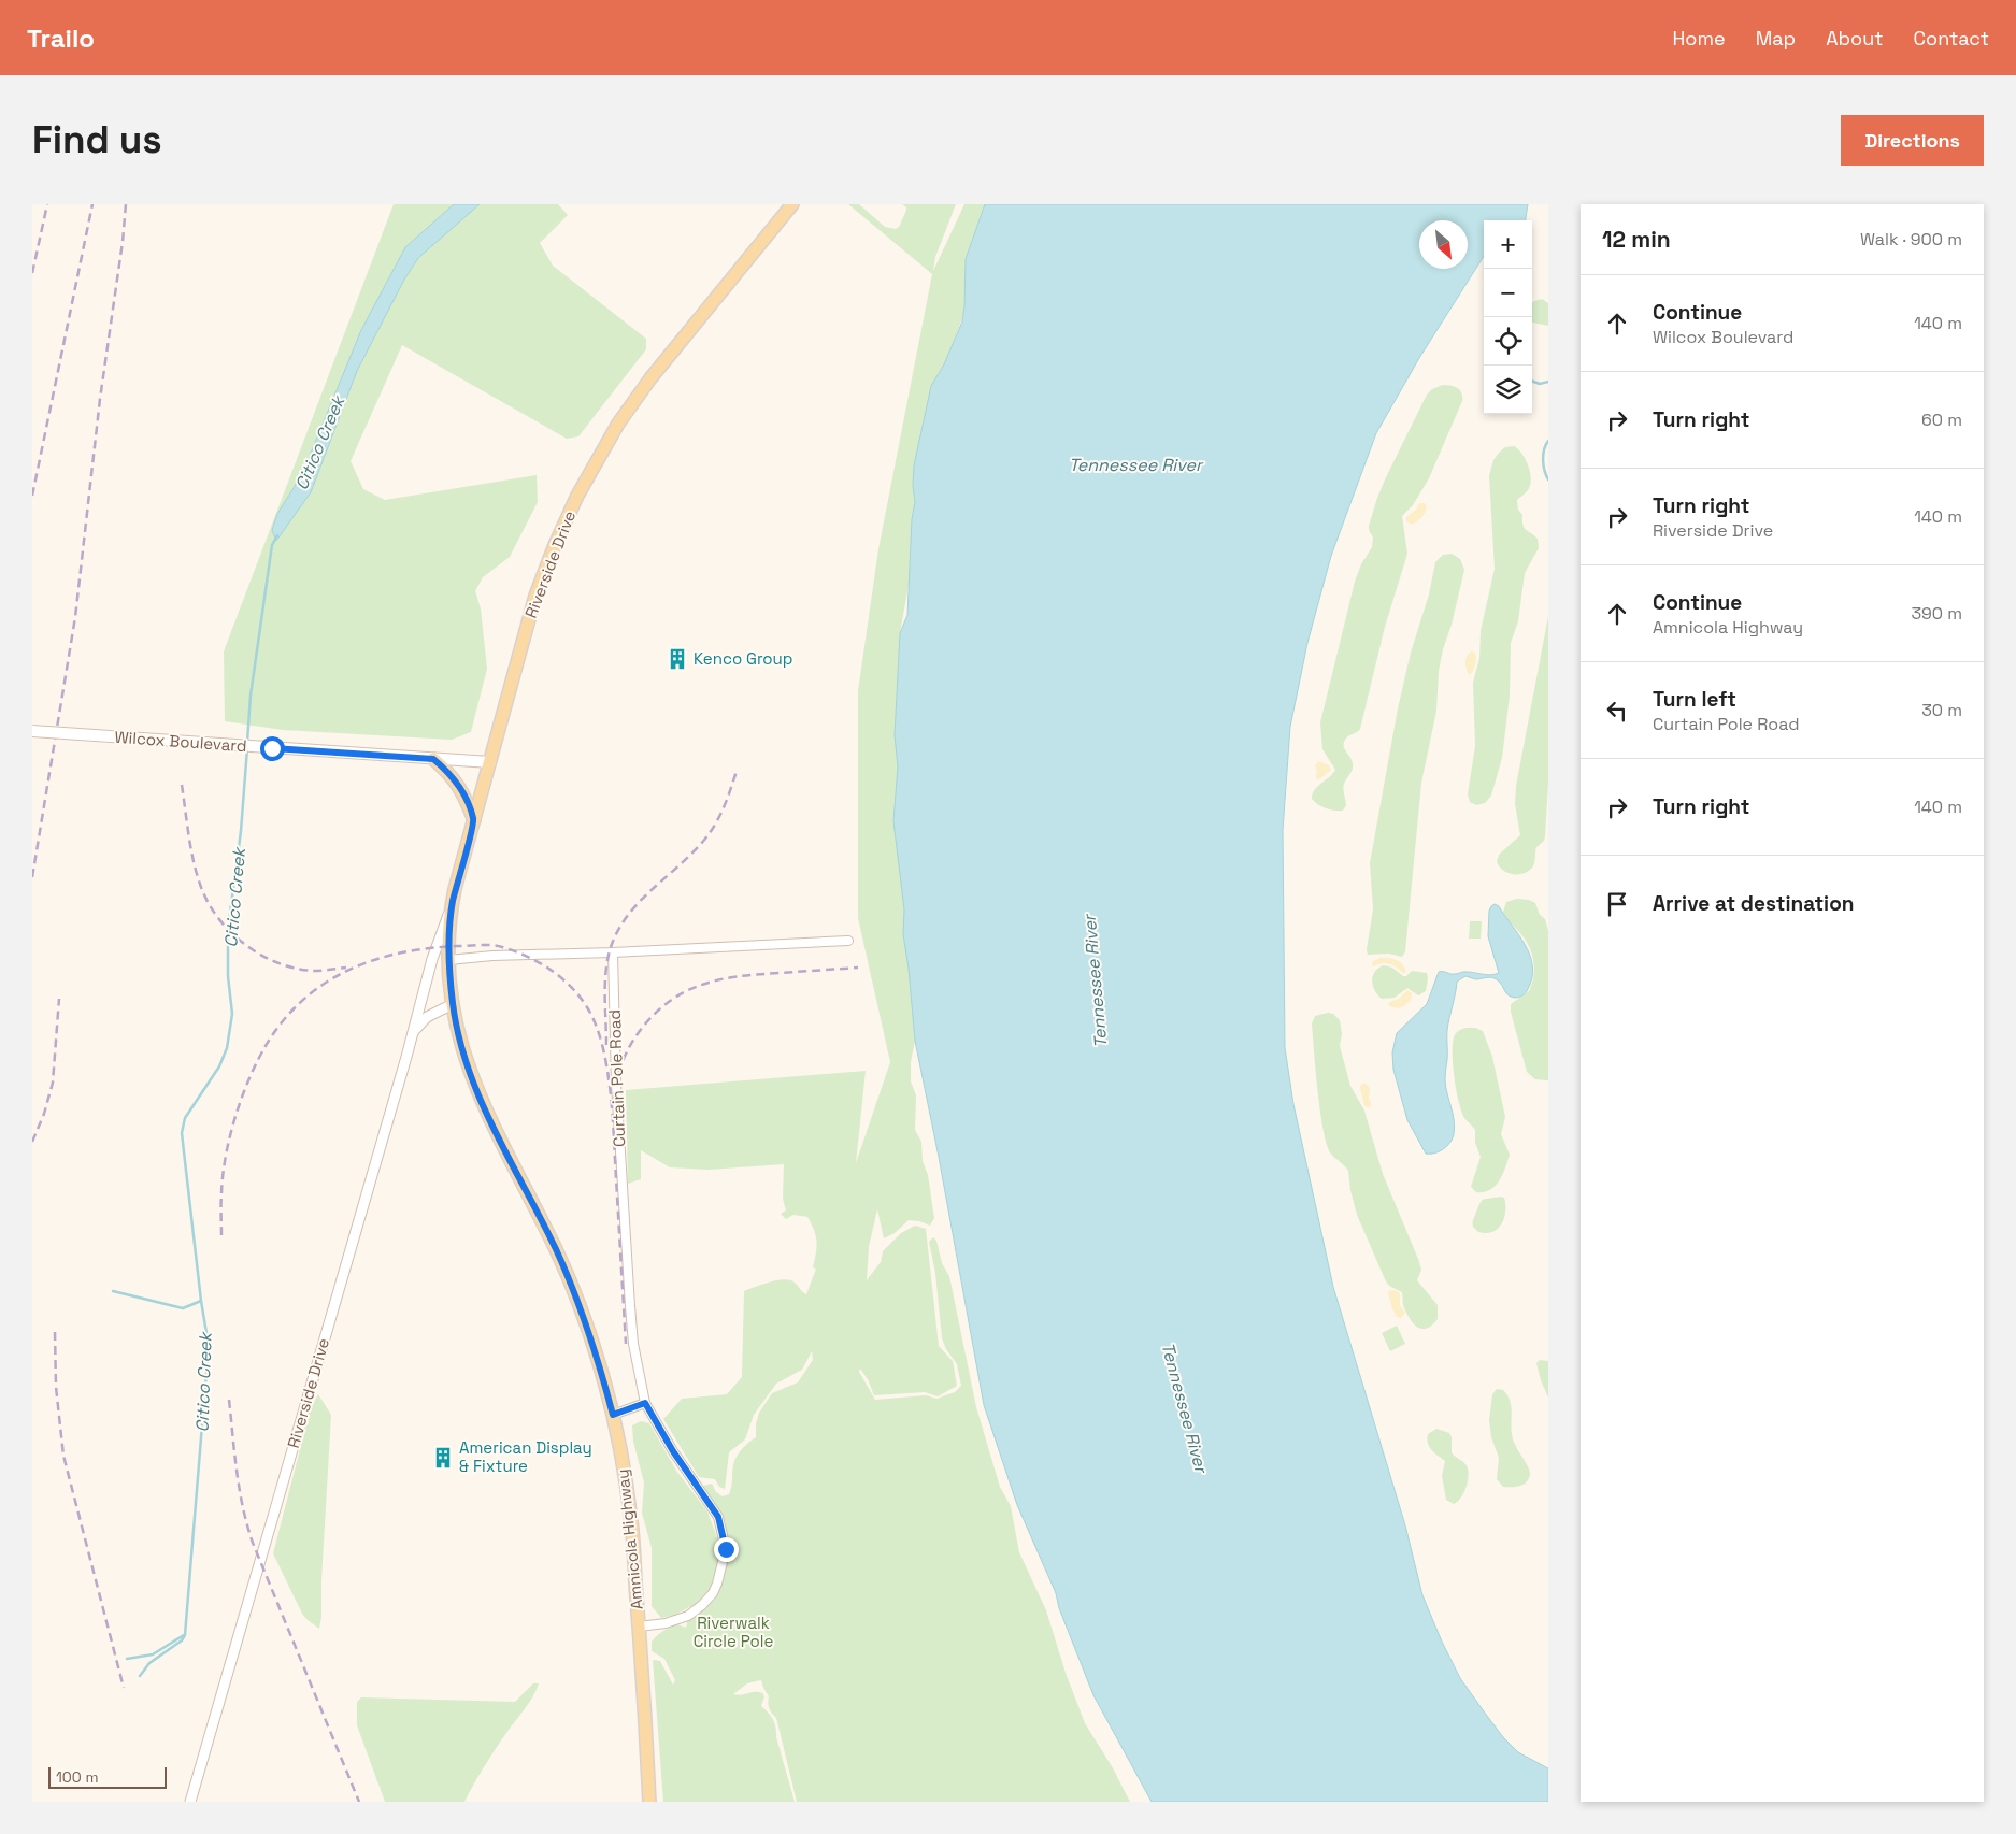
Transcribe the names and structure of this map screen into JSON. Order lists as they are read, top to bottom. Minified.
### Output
{"streets":{"main road":["Riverside Drive","Wilcox Boulevard","Amnicola Highway"],"street":["Curtain Pole Road"]},"crossings":[["Riverside Drive","Wilcox Boulevard"],["Riverside Drive","Amnicola Highway"],["Curtain Pole Road","Amnicola Highway"]],"water":["Citico Creek","Tennessee River"],"parks":["Riverwalk Circle Pole"],"places":{"building":["Kenco Group","American Display & Fixture"]},"scale_bar":"100 m","north":"bottom right","page":{"header":"Trailo","nav":["Home","Map","About","Contact"],"buttons":"Directions","title":"Find us","heading":["12 min","Walk · 900 m"],"map_buttons":["+","−"],"list":[["Continue","Wilcox Boulevard","140 m"],["Turn right","60 m"],["Turn right","Riverside Drive","140 m"],["Continue","Amnicola Highway","390 m"],["Turn left","Curtain Pole Road","30 m"],["Turn right","140 m"],"Arrive at destination"],"scale":"100 m"}}
